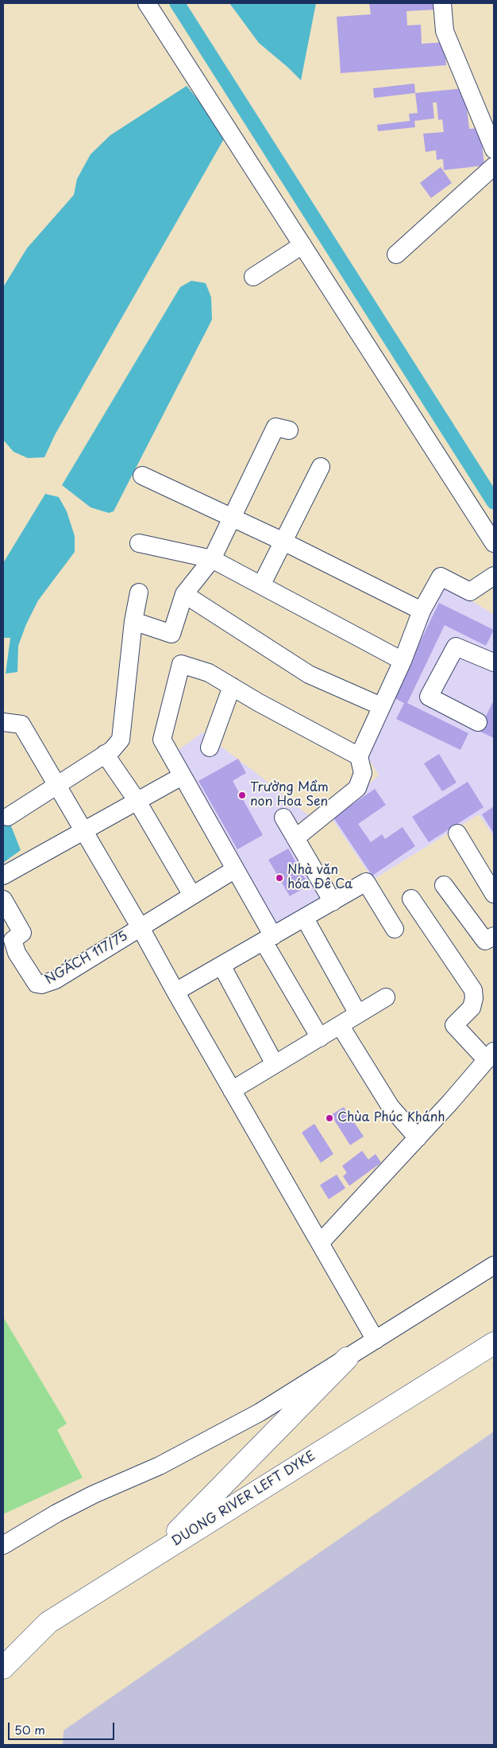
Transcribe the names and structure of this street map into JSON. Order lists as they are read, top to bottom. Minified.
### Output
{"streets":{"main road":["DUONG RIVER LEFT DYKE"],"street":["NGÁCH 117/75"]},"places":["Trường Mầm non Hoa Sen","Nhà văn hóa Đê Ca","Chùa Phúc Khánh"],"scale_bar":"50 m"}
